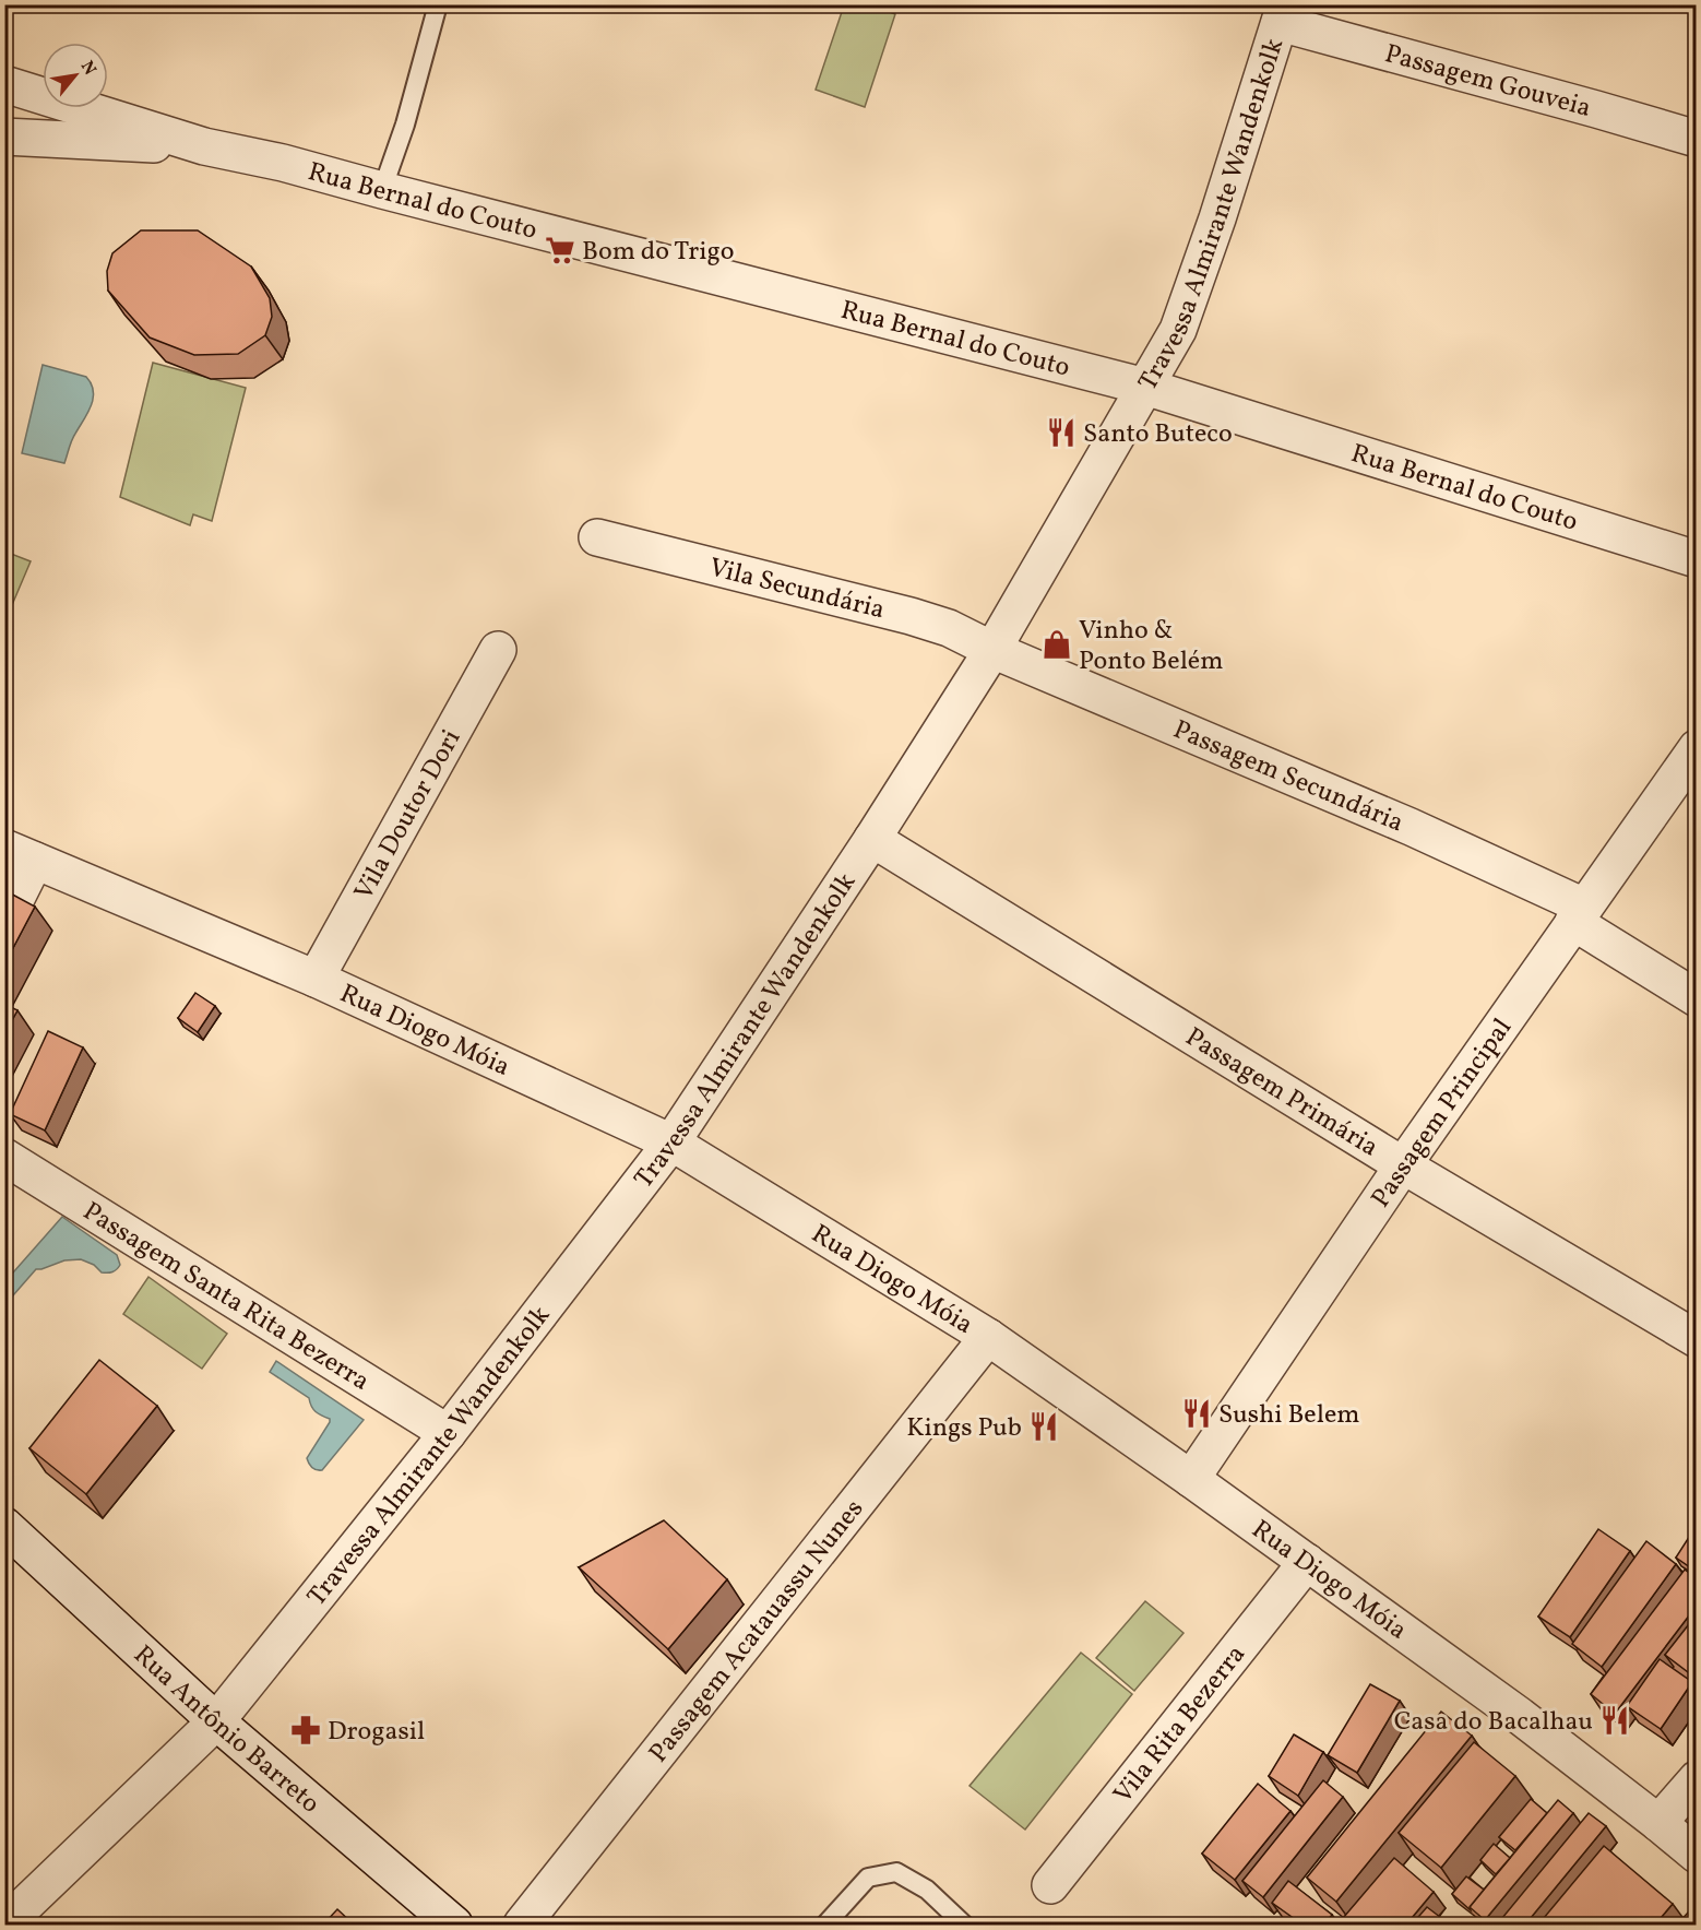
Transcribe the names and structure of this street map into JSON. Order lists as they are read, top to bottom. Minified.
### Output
{"streets":{"street":["Passagem Gouveia","Rua Bernal do Couto","Travessa Almirante Wandenkolk","Vila Secundária","Passagem Secundária","Vila Doutor Dori","Rua Diogo Móia","Passagem Primária","Passagem Principal","Passagem Santa Rita Bezerra","Passagem Acatauassu Nunes","Vila Rita Bezerra","Rua Antônio Barreto"]},"crossings":[["Passagem Gouveia","Travessa Almirante Wandenkolk"],["Rua Bernal do Couto","Travessa Almirante Wandenkolk"],["Travessa Almirante Wandenkolk","Vila Secundária"],["Travessa Almirante Wandenkolk","Passagem Secundária"],["Travessa Almirante Wandenkolk","Rua Diogo Móia"],["Travessa Almirante Wandenkolk","Passagem Primária"],["Travessa Almirante Wandenkolk","Passagem Santa Rita Bezerra"],["Travessa Almirante Wandenkolk","Rua Antônio Barreto"],["Vila Secundária","Passagem Secundária"],["Passagem Secundária","Passagem Principal"],["Vila Doutor Dori","Rua Diogo Móia"],["Rua Diogo Móia","Passagem Principal"],["Rua Diogo Móia","Passagem Acatauassu Nunes"],["Rua Diogo Móia","Vila Rita Bezerra"],["Passagem Primária","Passagem Principal"]],"places":{"supermarket":["Bom do Trigo"],"restaurant":["Santo Buteco","Sushi Belem","Kings Pub","Casa do Bacalhau"],"shop":["Vinho & Ponto Belém"],"pharmacy":["Drogasil"]},"north":"top right"}
